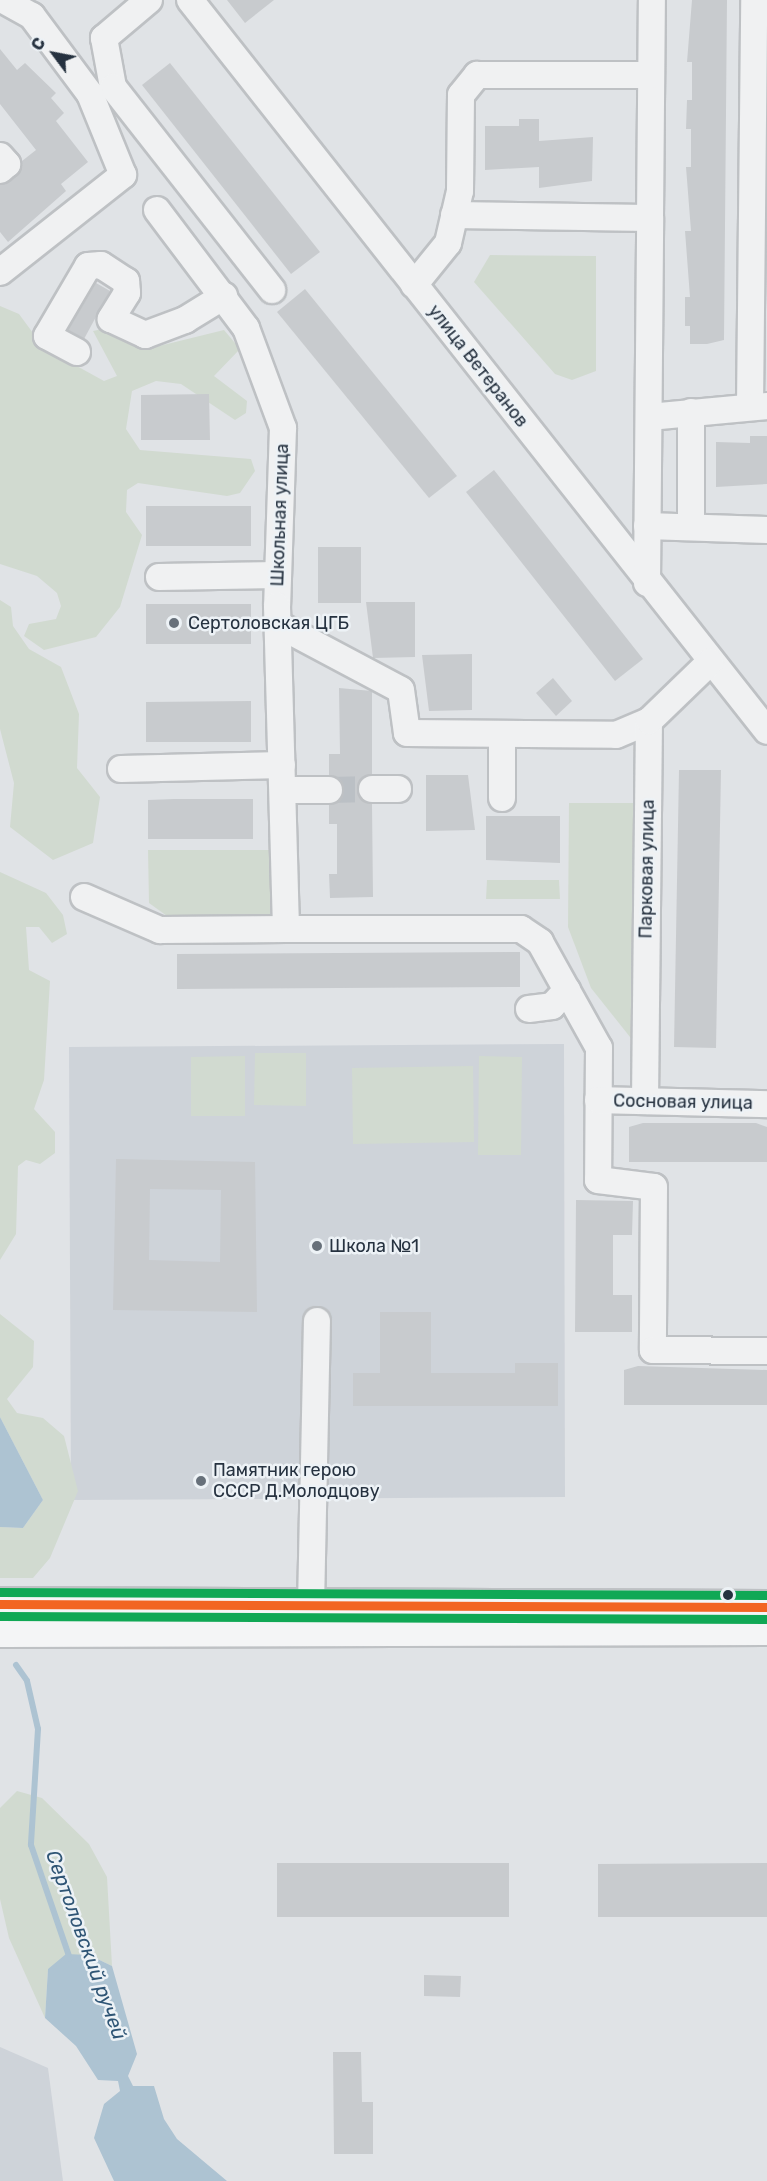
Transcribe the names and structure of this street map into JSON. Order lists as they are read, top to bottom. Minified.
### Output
{"streets":{"street":["улица Ветеранов","Школьная улица","Парковая улица","Сосновая улица"]},"crossings":[["Парковая улица","Сосновая улица"]],"water":["Сертоловский ручей"],"places":["Сертоловская ЦГБ","Школа №1","Памятник герою СССР Д.Молодцову"],"north":"top left"}
